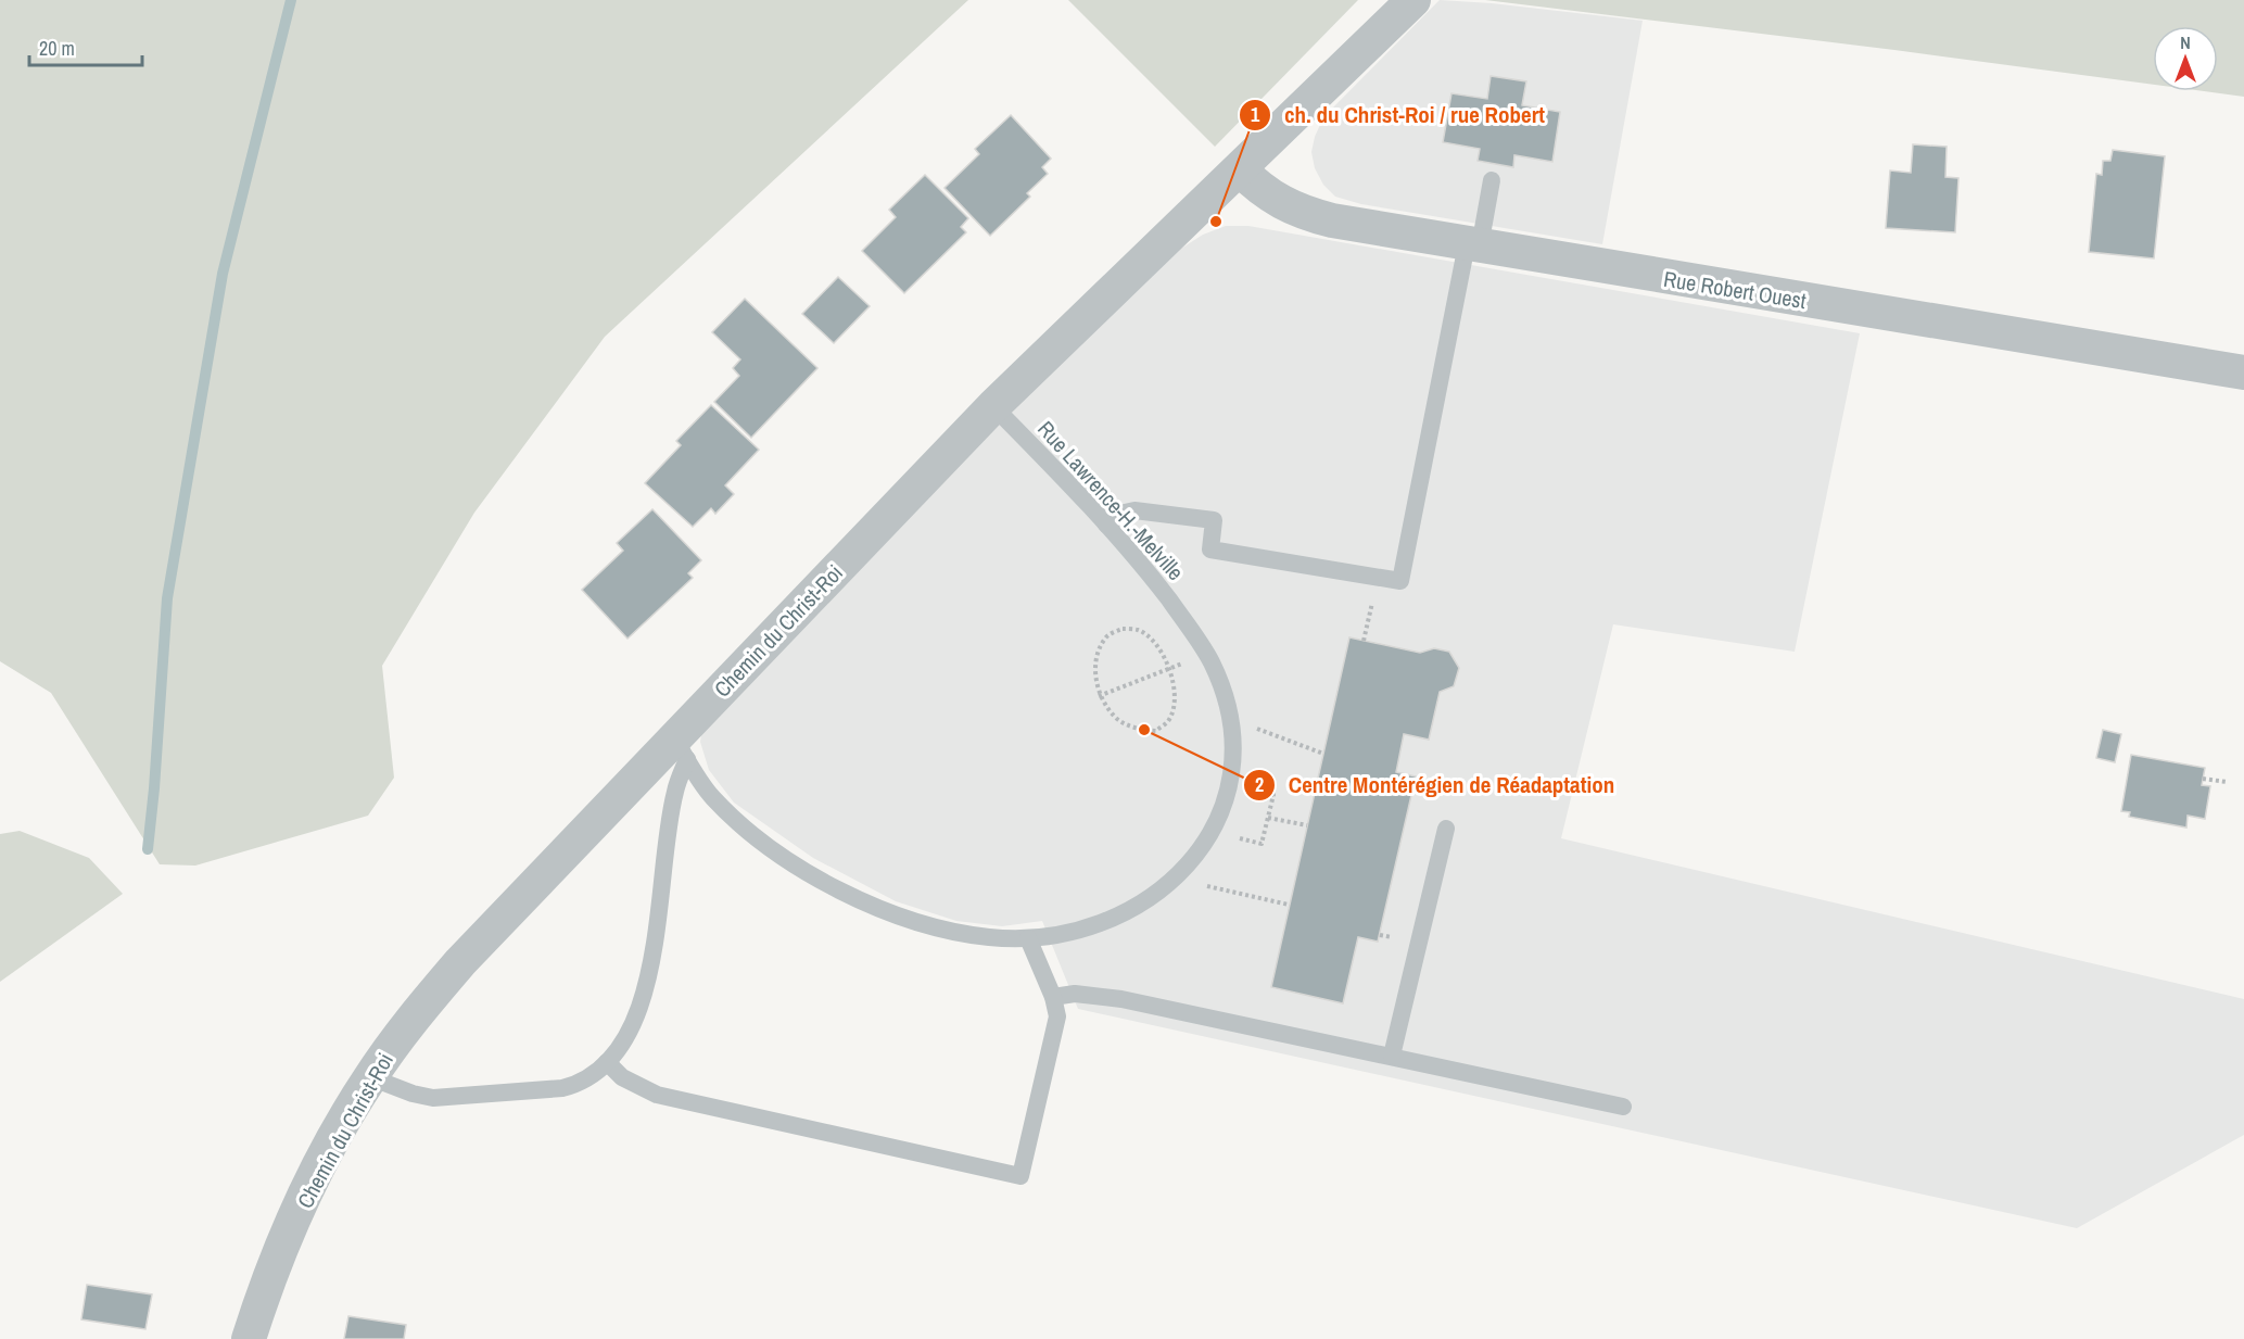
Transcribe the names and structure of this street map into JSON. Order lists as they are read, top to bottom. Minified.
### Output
{"streets":{"street":["Rue Robert Ouest","Chemin du Christ-Roi"],"lane":["Rue Lawrence-H.-Melville"]},"crossings":[["Rue Robert Ouest","Chemin du Christ-Roi"],["Rue Lawrence-H.-Melville","Chemin du Christ-Roi"]],"places":["ch. du Christ-Roi / rue Robert","Centre Montérégien de Réadaptation"],"scale_bar":"20 m","north":"top"}
